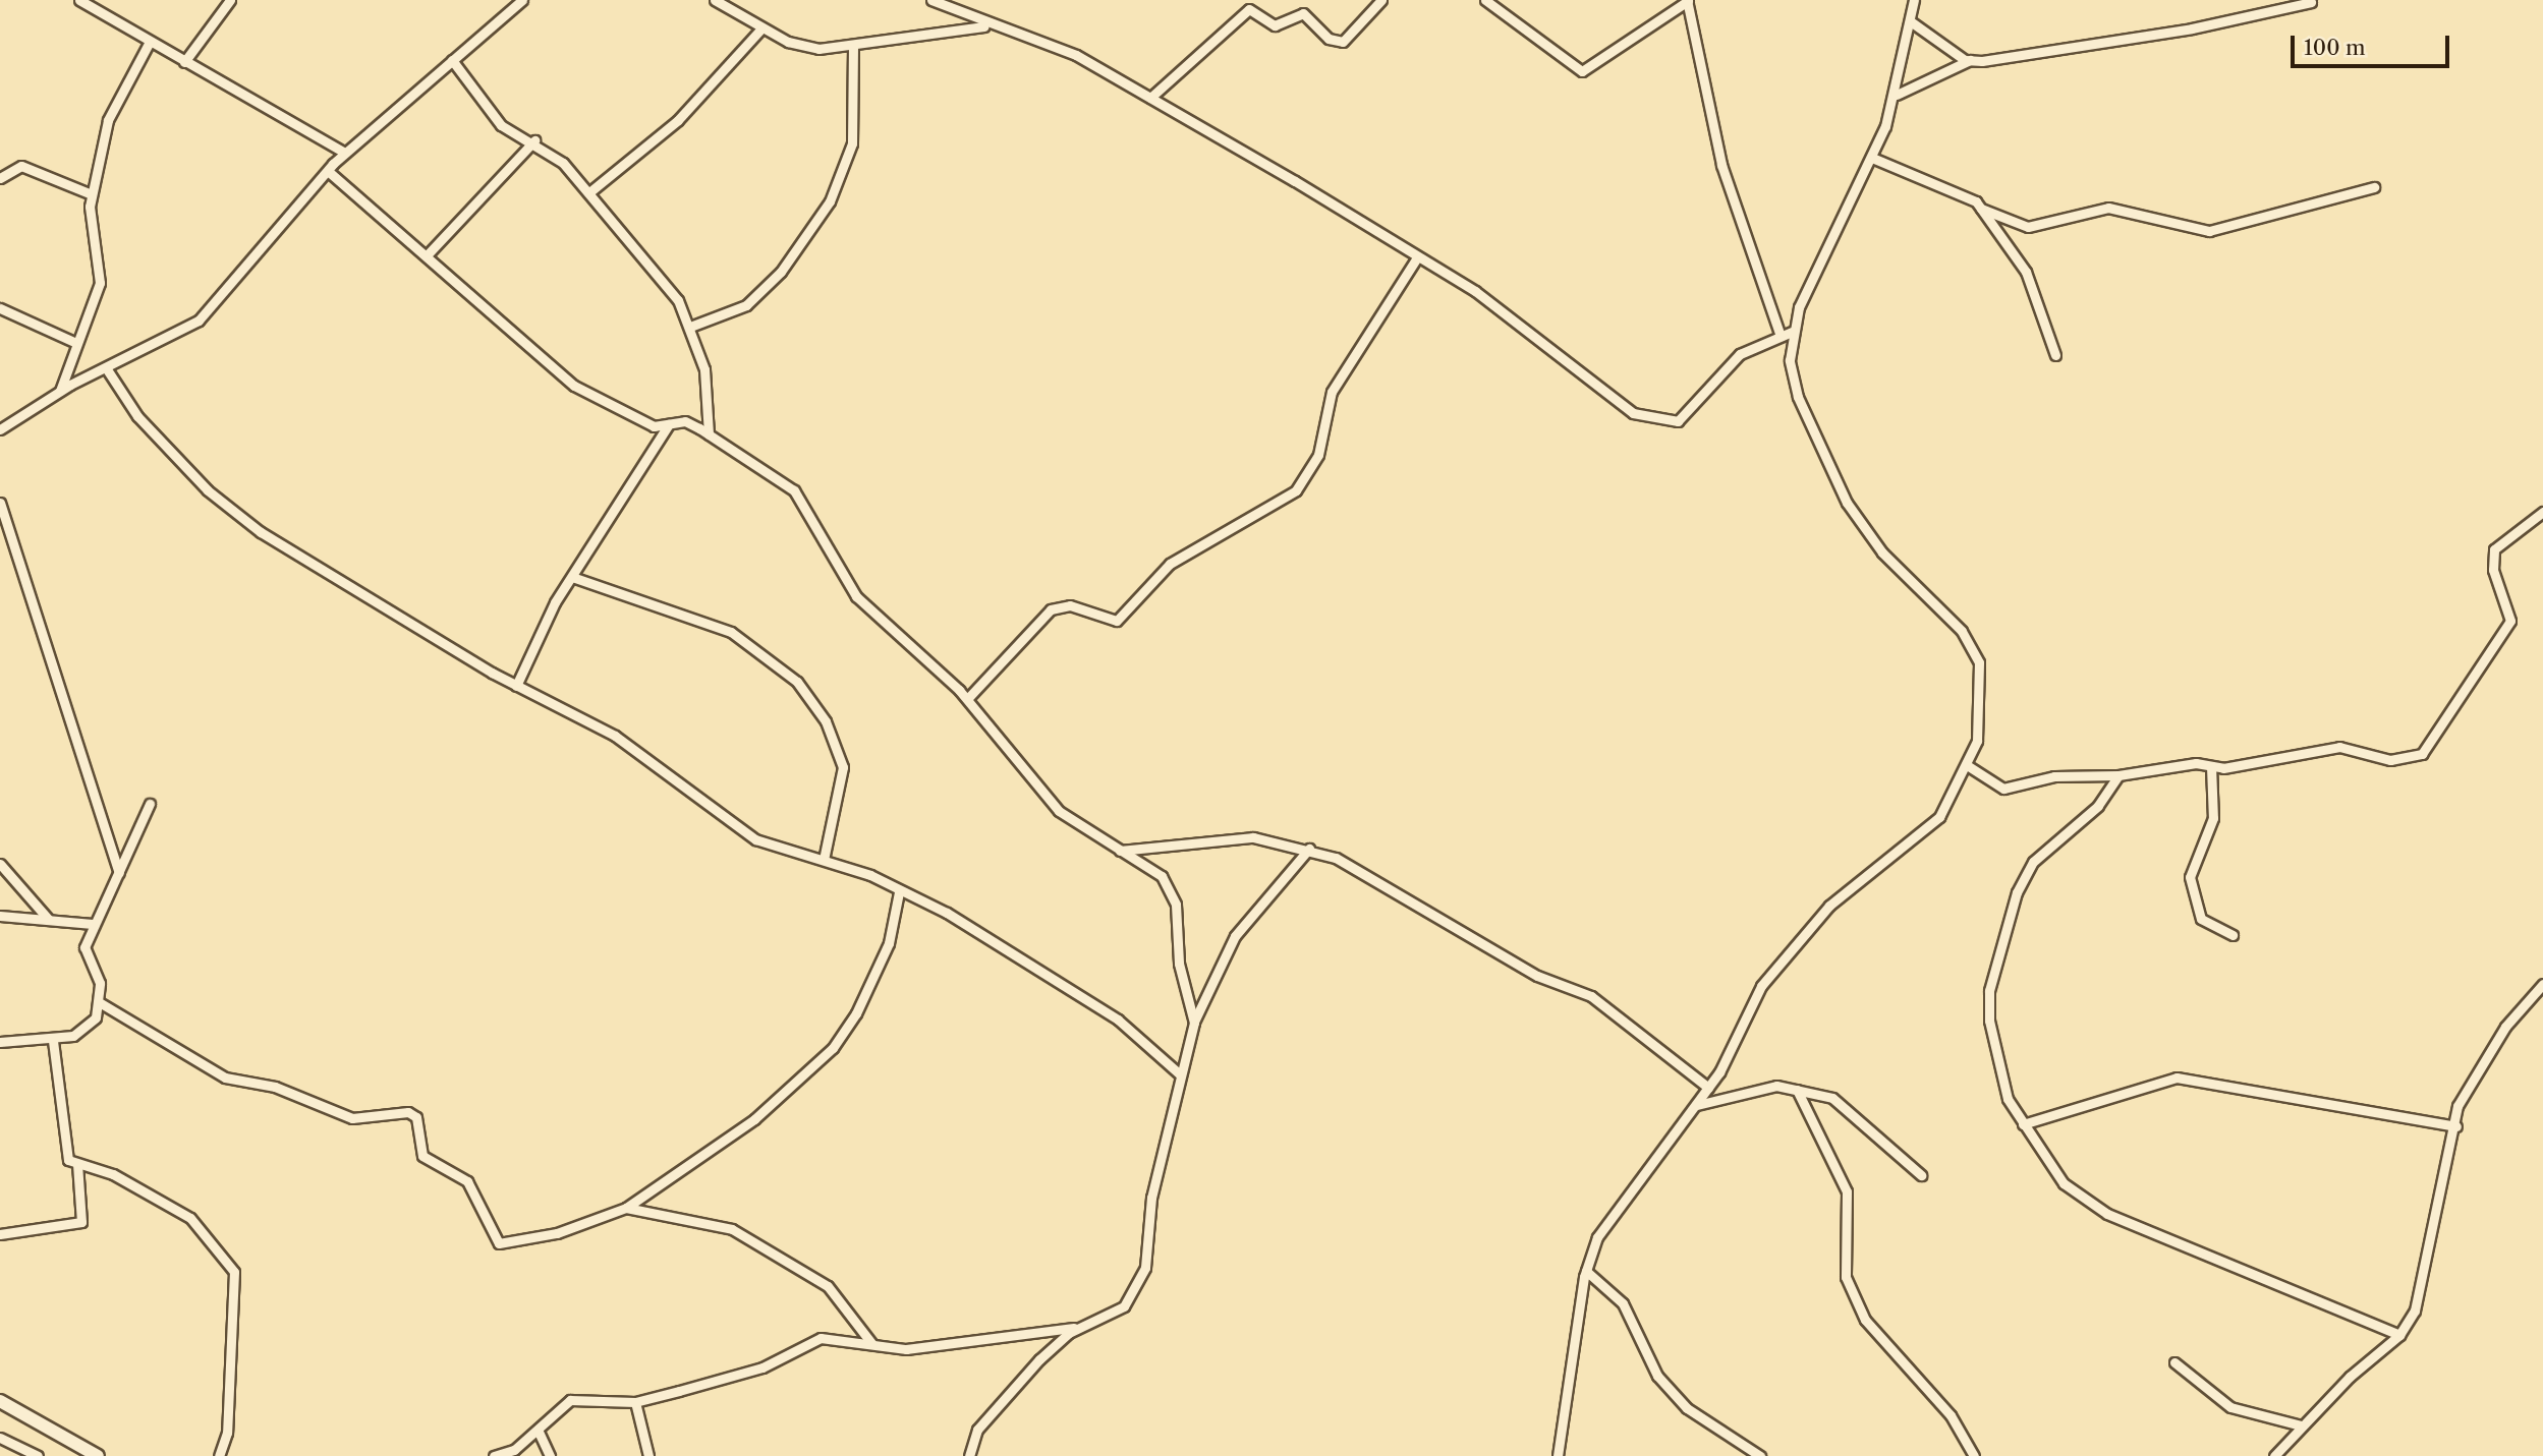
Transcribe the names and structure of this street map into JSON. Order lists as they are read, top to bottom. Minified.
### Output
{"scale_bar":"100 m"}
